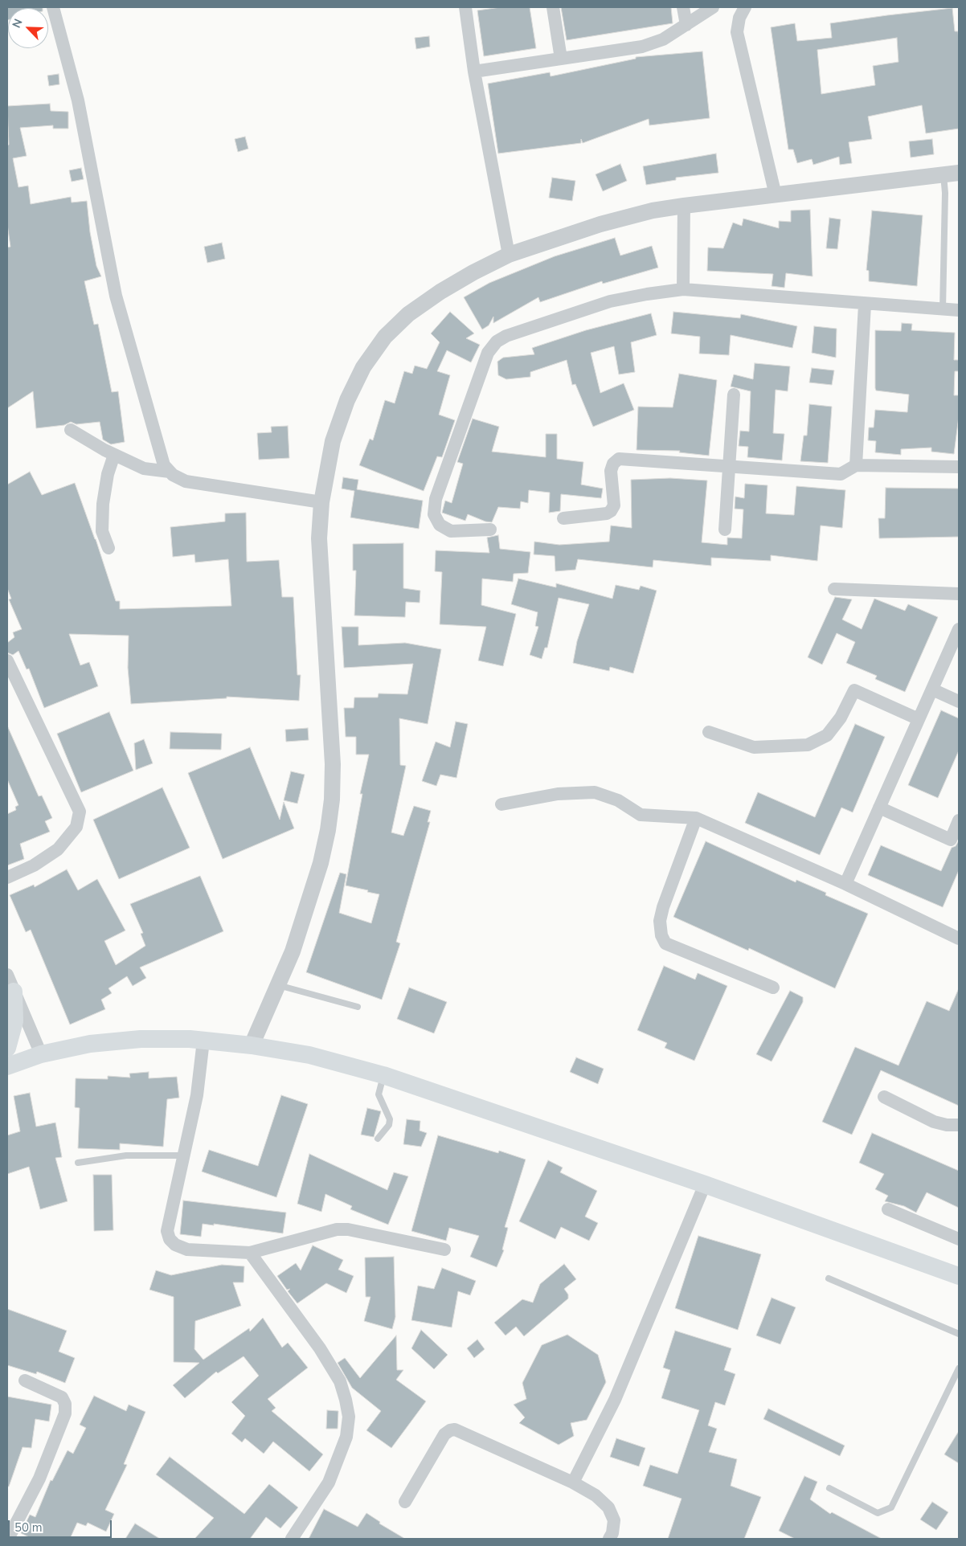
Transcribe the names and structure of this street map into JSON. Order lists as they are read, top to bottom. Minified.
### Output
{"scale_bar":"50 m","north":"top left"}
